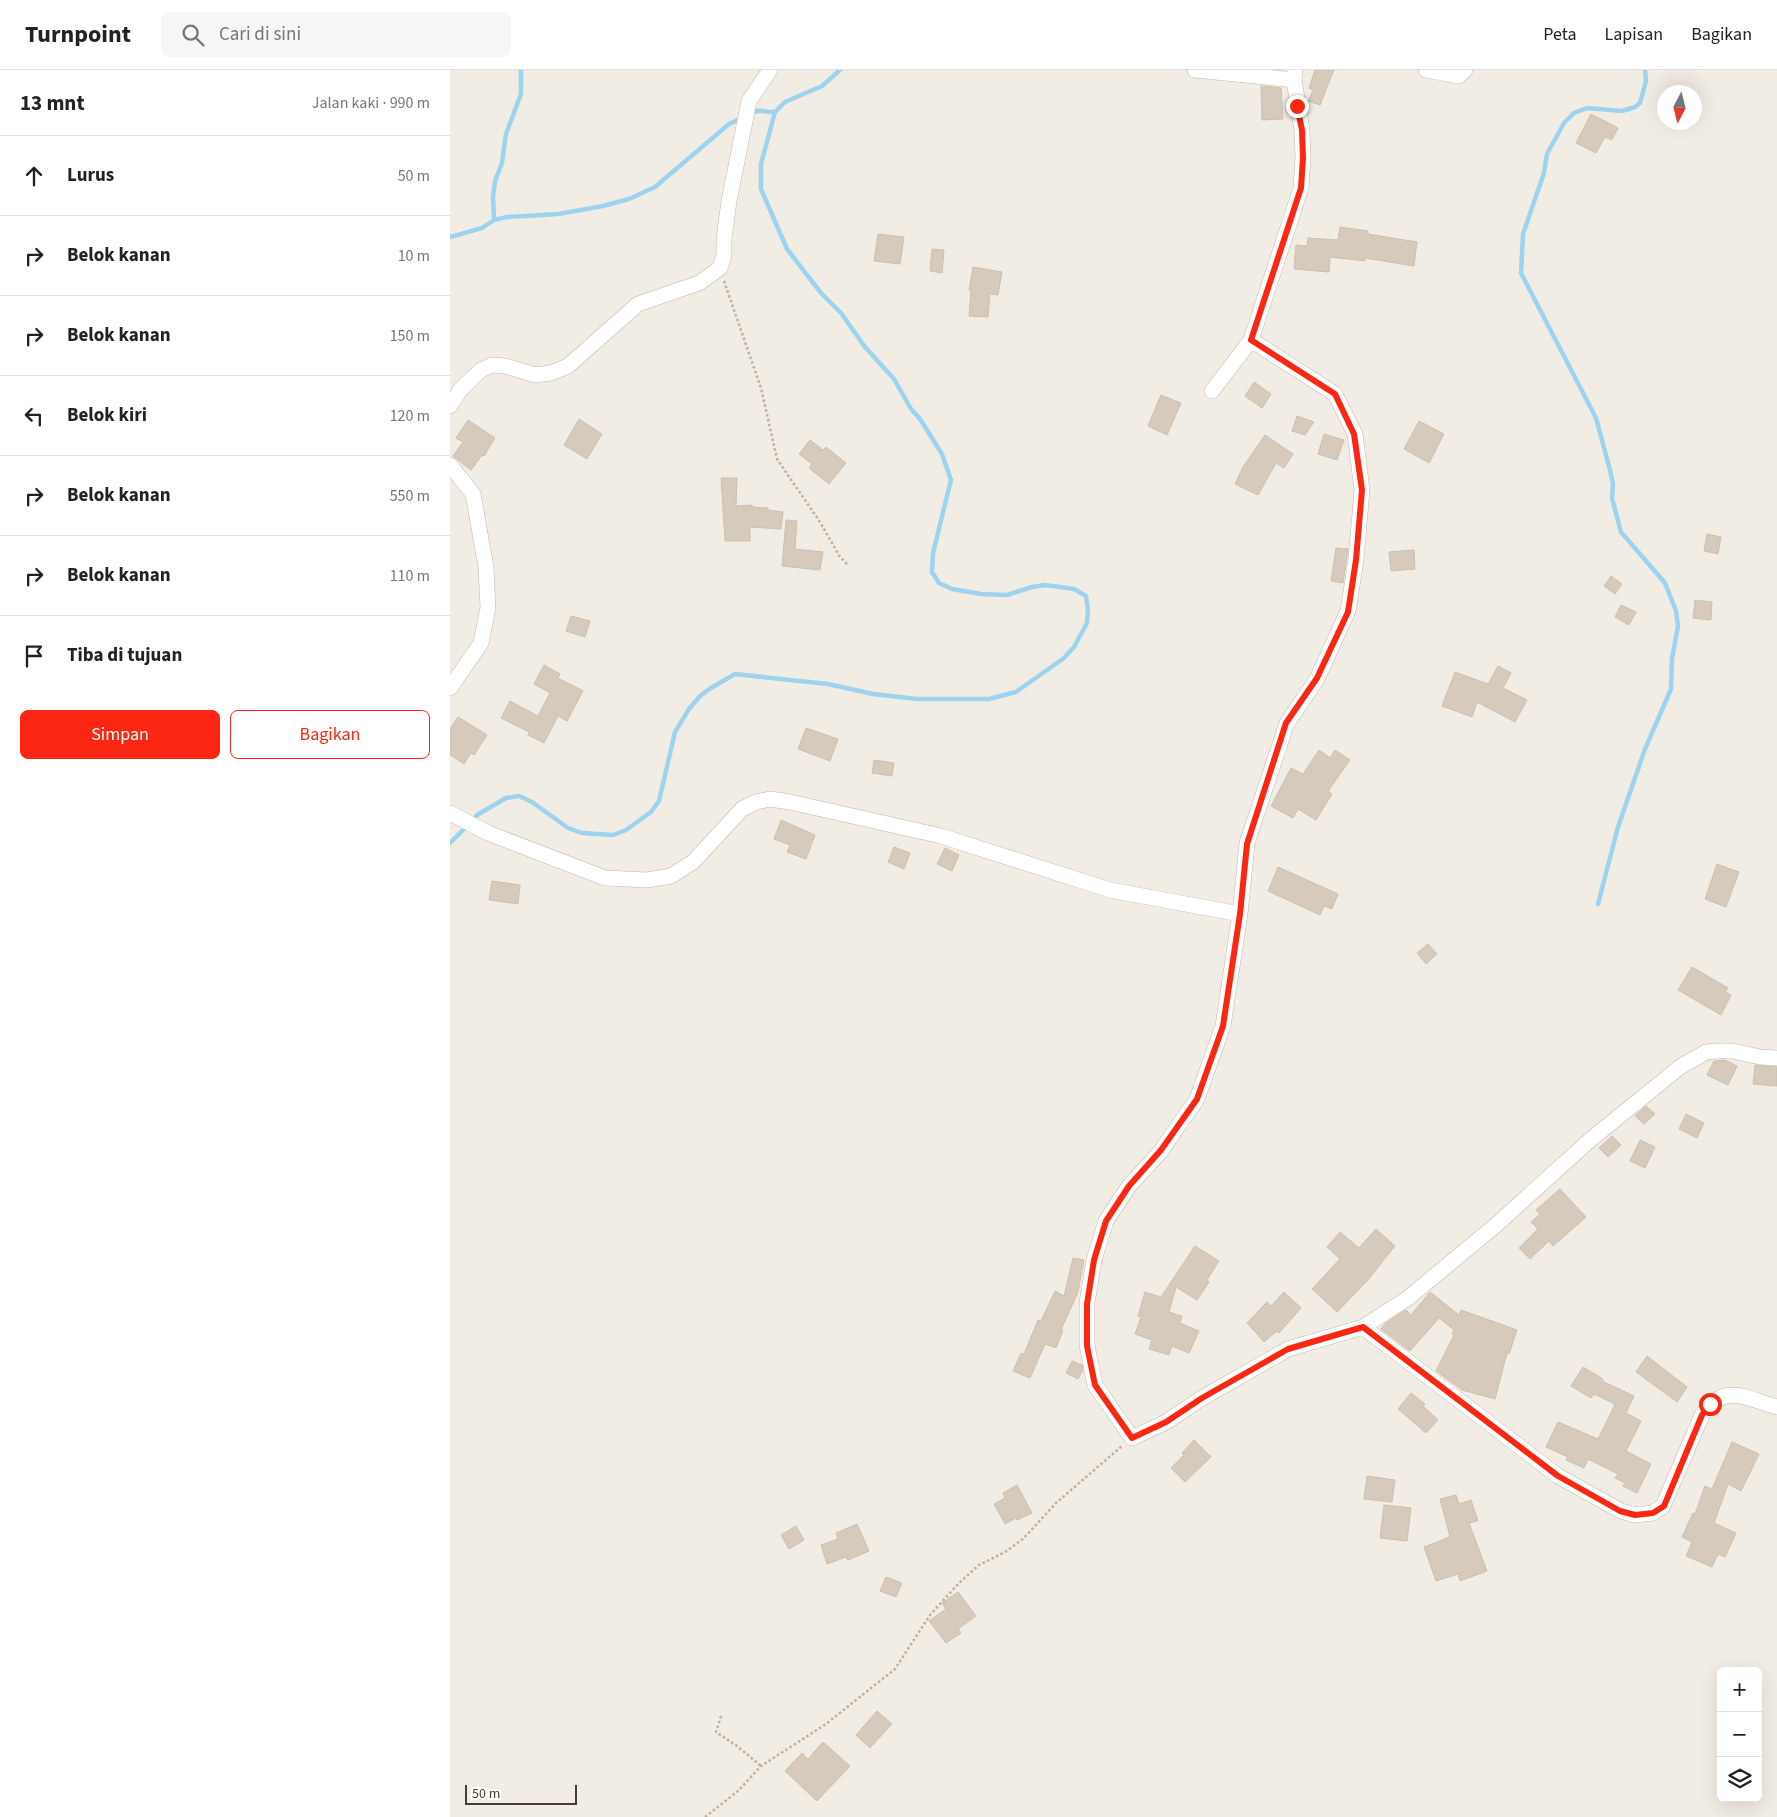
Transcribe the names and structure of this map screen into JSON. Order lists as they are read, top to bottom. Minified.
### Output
{"scale_bar":"50 m","north":"bottom","page":{"header":"Turnpoint","search":"Cari di sini","nav":["Peta","Lapisan","Bagikan"],"heading":["13 mnt","Jalan kaki · 990 m"],"list":[["Lurus","50 m"],["Belok kanan","10 m"],["Belok kanan","150 m"],["Belok kiri","120 m"],["Belok kanan","550 m"],["Belok kanan","110 m"],"Tiba di tujuan"],"buttons":["Simpan","Bagikan"],"map_buttons":["+","−"],"scale":"50 m"}}
